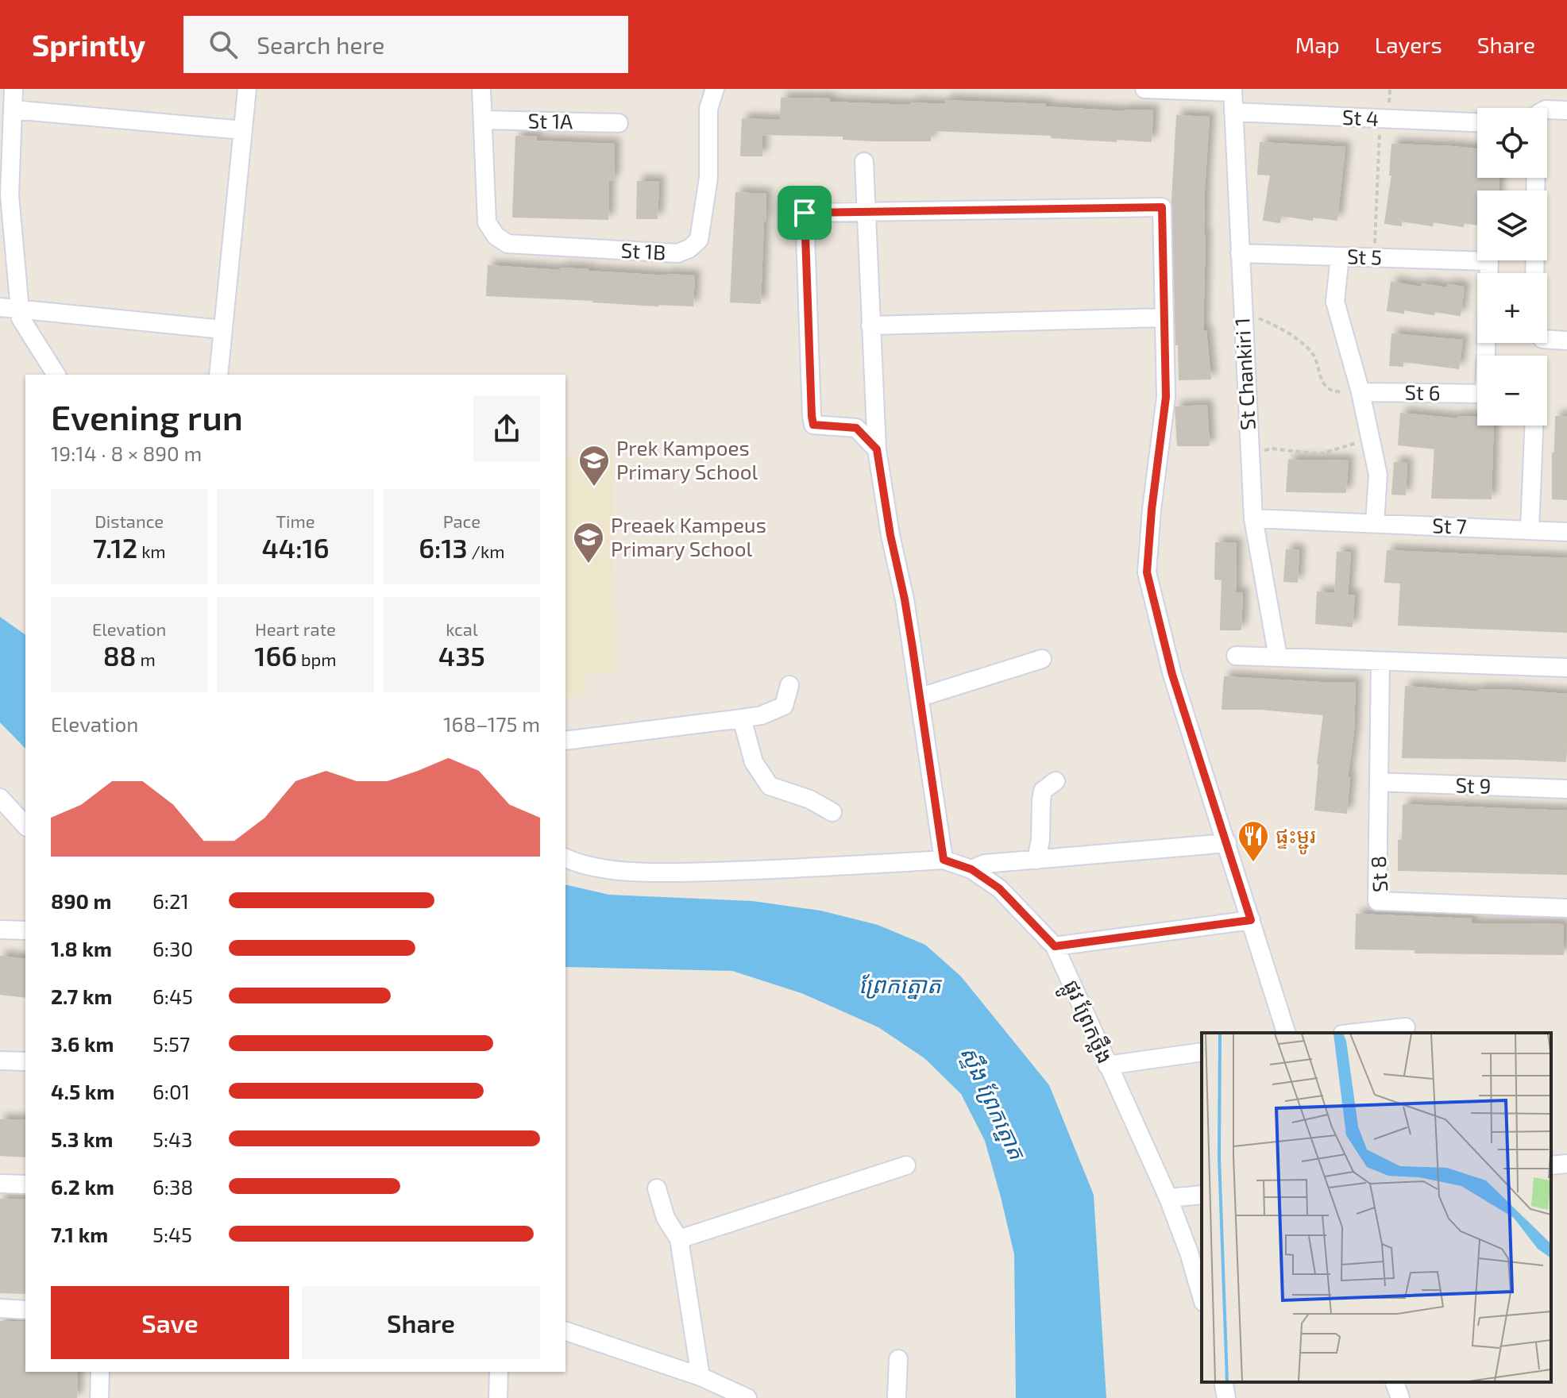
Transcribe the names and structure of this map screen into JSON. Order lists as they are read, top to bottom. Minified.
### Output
{"streets":{"street":["St 4","St 1A","St 1B","St 5","St Chankiri 1","St 6","St 7","St 9","St 8","ផ្លូវ ព្រែកថ្លឹង"]},"crossings":[["St 4","St Chankiri 1"],["St 1A","St 1B"],["St 5","St Chankiri 1"],["St Chankiri 1","St 7"],["St 9","St 8"]],"water":["ព្រែកត្នោត","ស្ទឹង ព្រែកត្នោត"],"places":{"school or university":["Prek Kampoes Primary School","Preaek Kampeus Primary School"],"restaurant":["ផ្ទះម្ជូរ"]},"page":{"header":"Sprintly","search":"Search here","nav":["Map","Layers","Share"],"map_buttons":["+","−"],"heading":["Evening run","19:14 · 8 × 890 m"],"stats":[["Distance","7.12 km"],["Time","44:16"],["Pace","6:13 /km"],["Elevation","88 m"],["Heart rate","166 bpm"],["kcal","435"]],"chart":["Elevation","168–175 m"],"list":[{"name":"890 m","note":"6:21"},{"name":"1.8 km","note":"6:30"},{"name":"2.7 km","note":"6:45"},{"name":"3.6 km","note":"5:57"},{"name":"4.5 km","note":"6:01"},{"name":"5.3 km","note":"5:43"},{"name":"6.2 km","note":"6:38"},{"name":"7.1 km","note":"5:45"}],"buttons":["Save","Share"]}}
